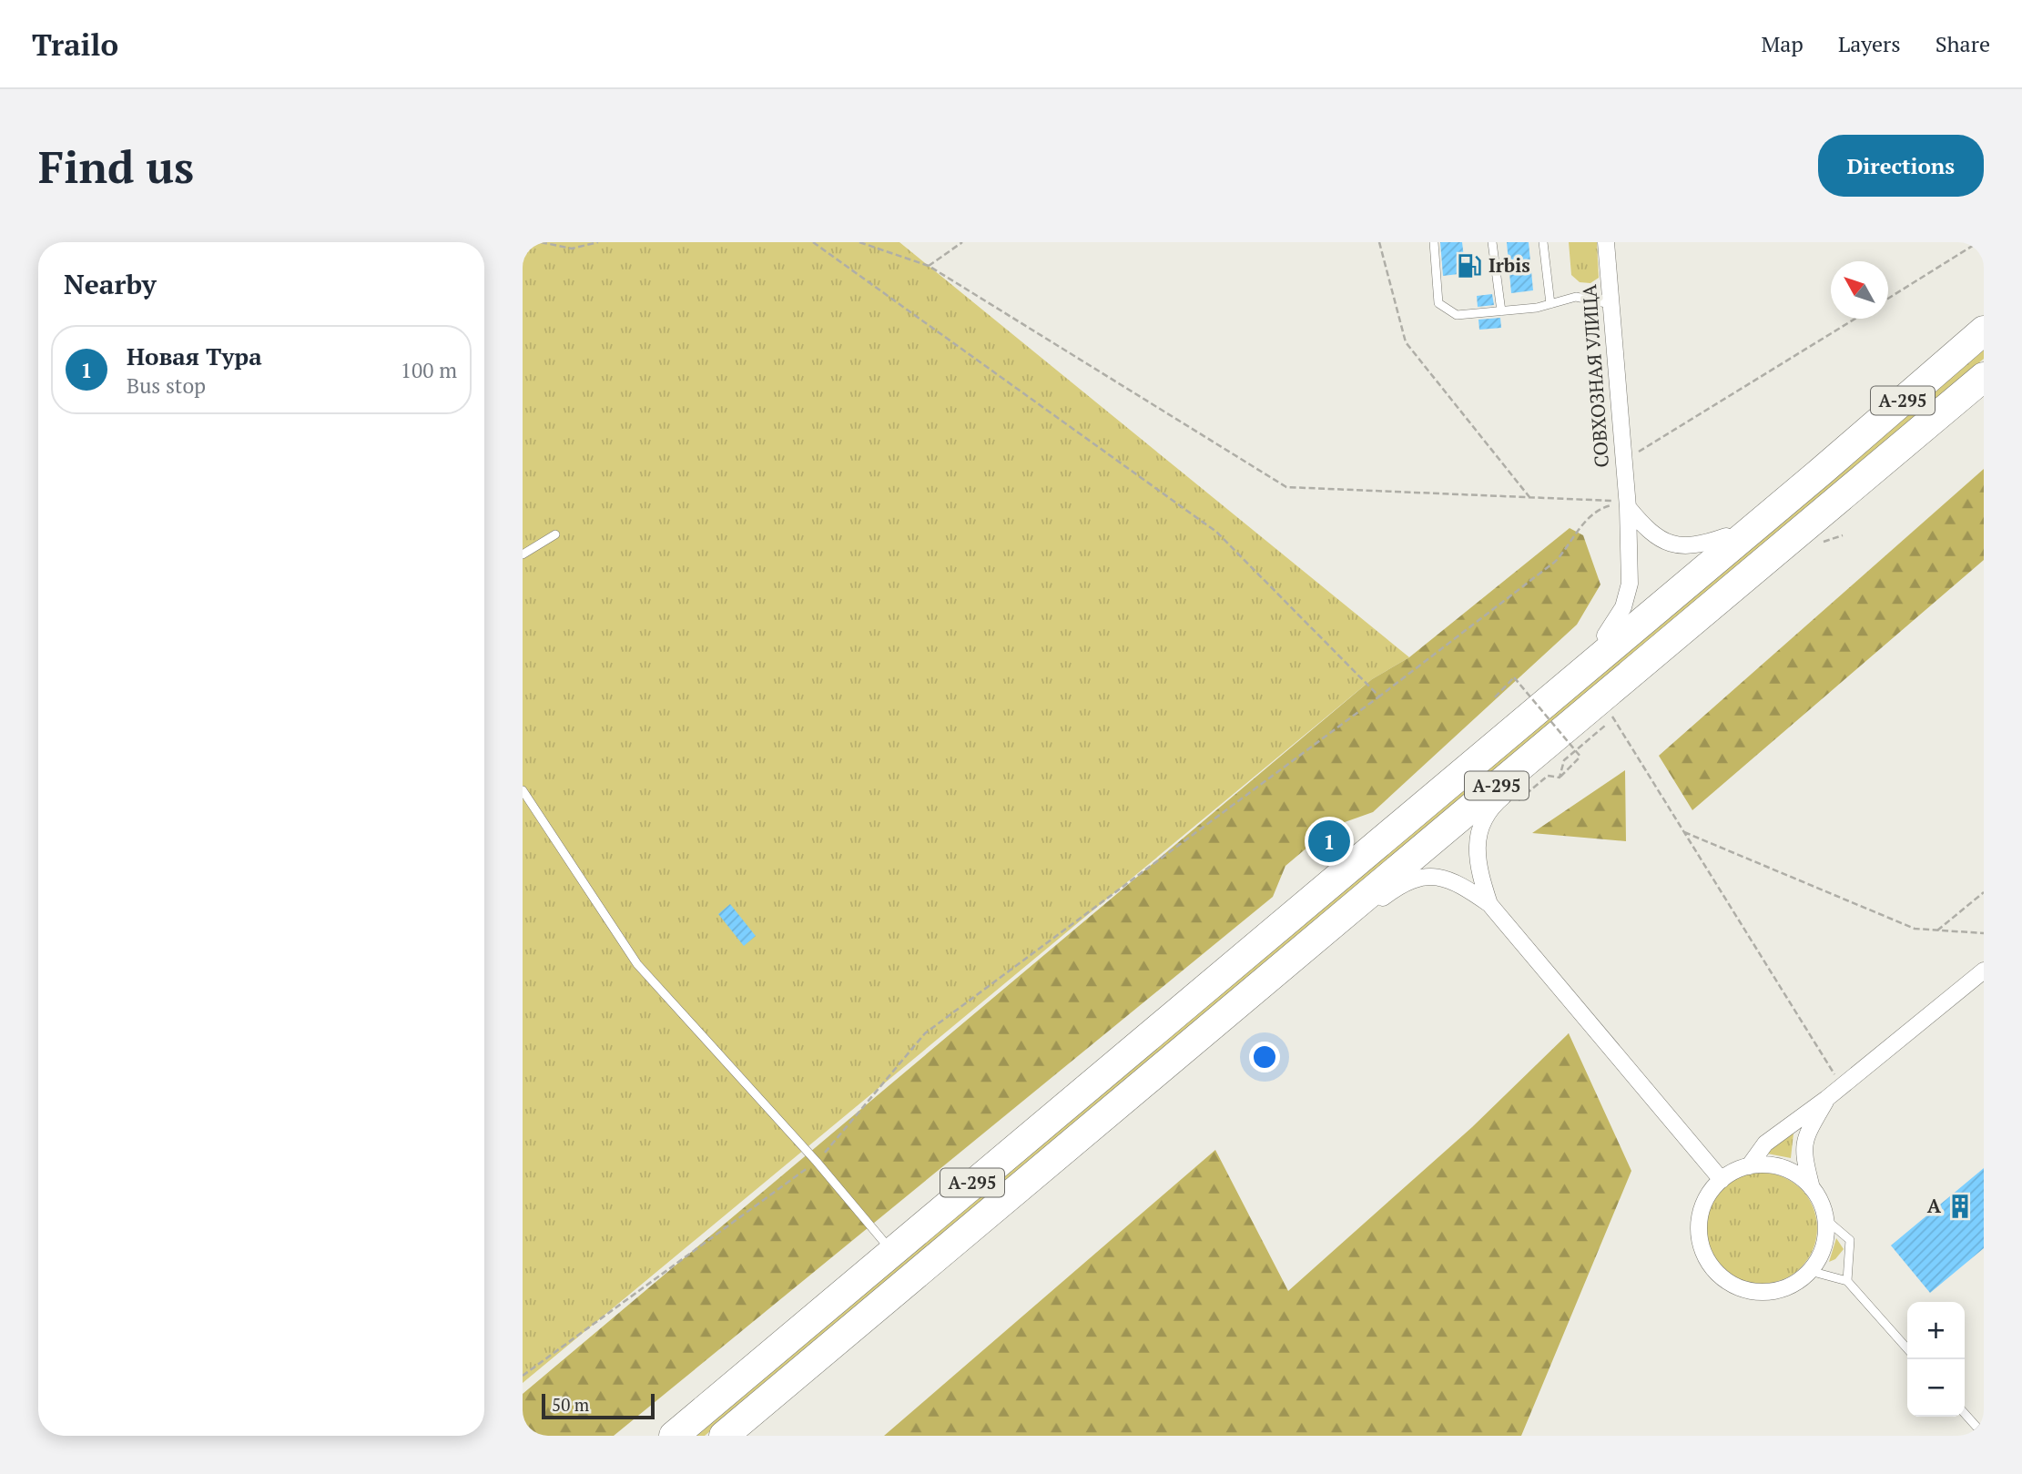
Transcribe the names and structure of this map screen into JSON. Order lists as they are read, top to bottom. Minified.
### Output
{"streets":{"highway":["А-295"],"street":["СОВХОЗНАЯ УЛИЦА"]},"crossings":[["СОВХОЗНАЯ УЛИЦА","А-295"]],"places":{"fuel station":["Irbis"],"building":["А"]},"scale_bar":"50 m","north":"top left","page":{"header":"Trailo","nav":["Map","Layers","Share"],"buttons":"Directions","title":"Find us","heading":"Nearby","list":[{"mark":"1","name":"Новая Тура","note":"Bus stop","value":"100 m"}],"pins":"1","map_buttons":["+","−"],"scale":"50 m"}}
